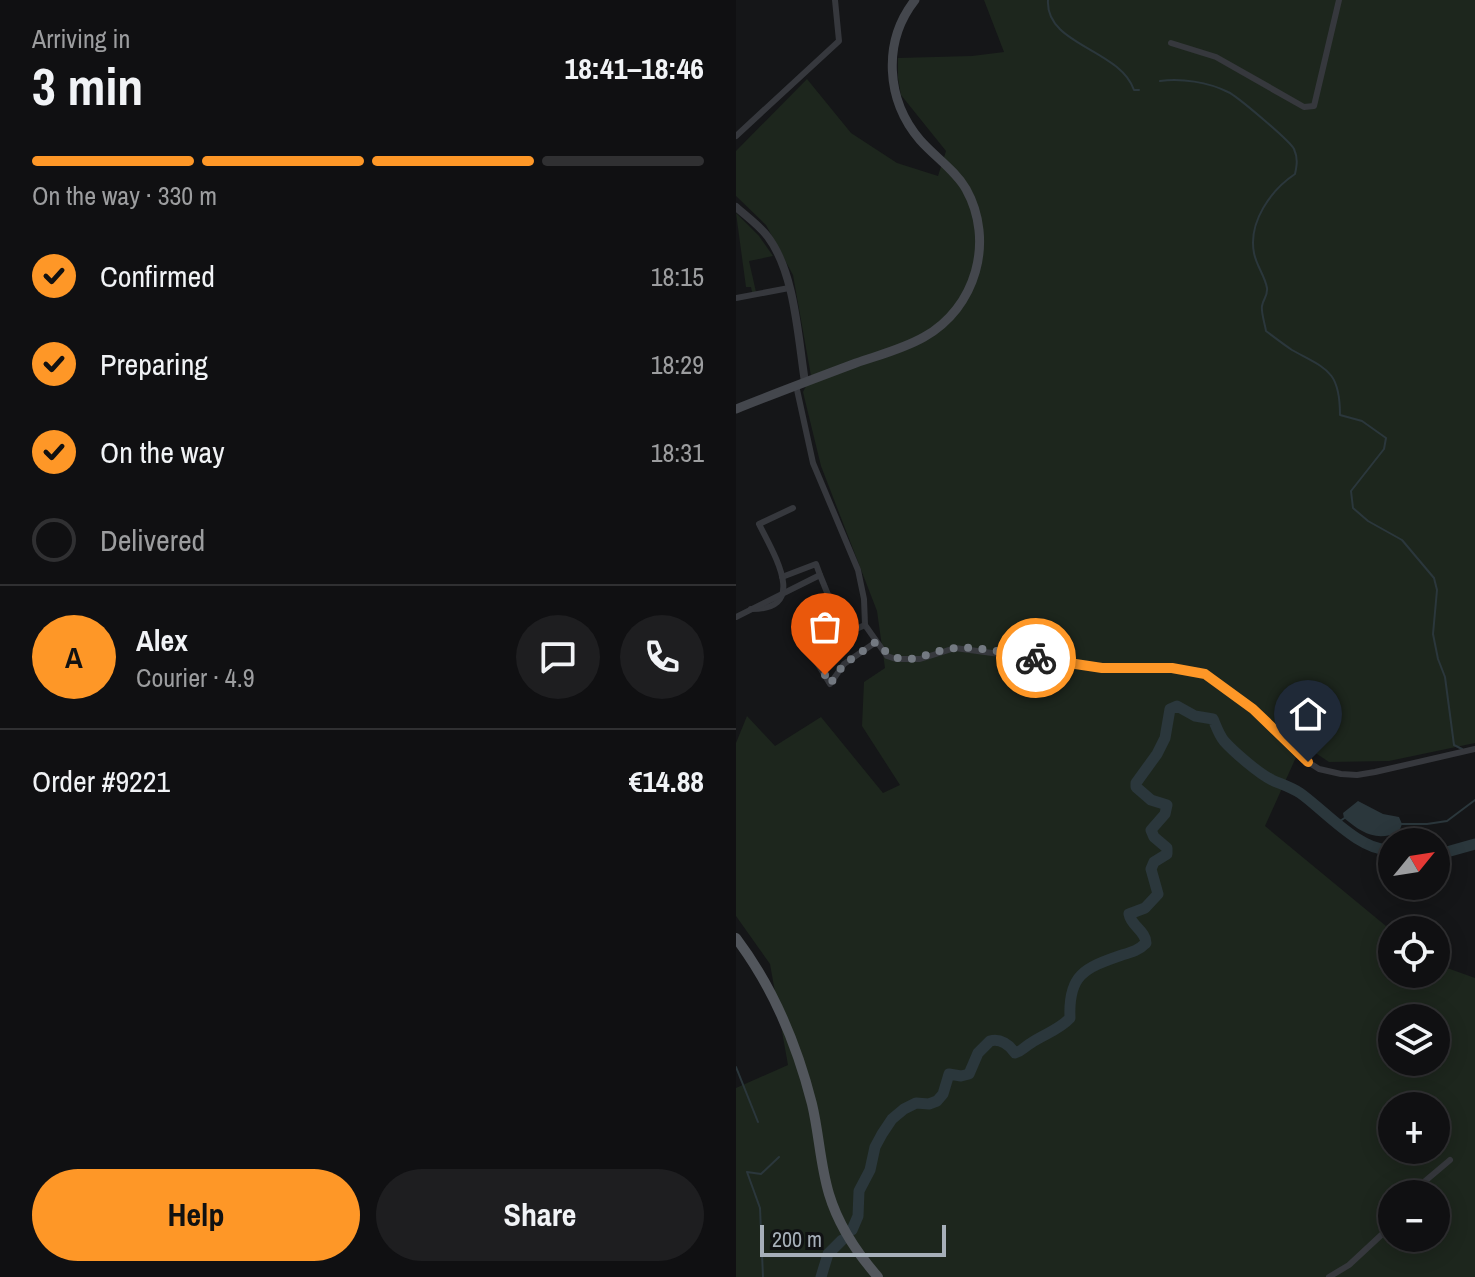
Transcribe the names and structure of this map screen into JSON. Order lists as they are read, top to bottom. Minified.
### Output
{"scale_bar":"200 m","north":"top right","page":{"heading":["3 min","Arriving in","18:41–18:46"],"panel":["Alex","Courier · 4.9","Order #9221","€14.88"],"bar":"On the way · 330 m","list":[["Confirmed","18:15"],["Preparing","18:29"],["On the way","18:31"],"Delivered"],"round":"A","map_buttons":["+","−"],"buttons":["Help","Share"],"scale":"200 m"}}
